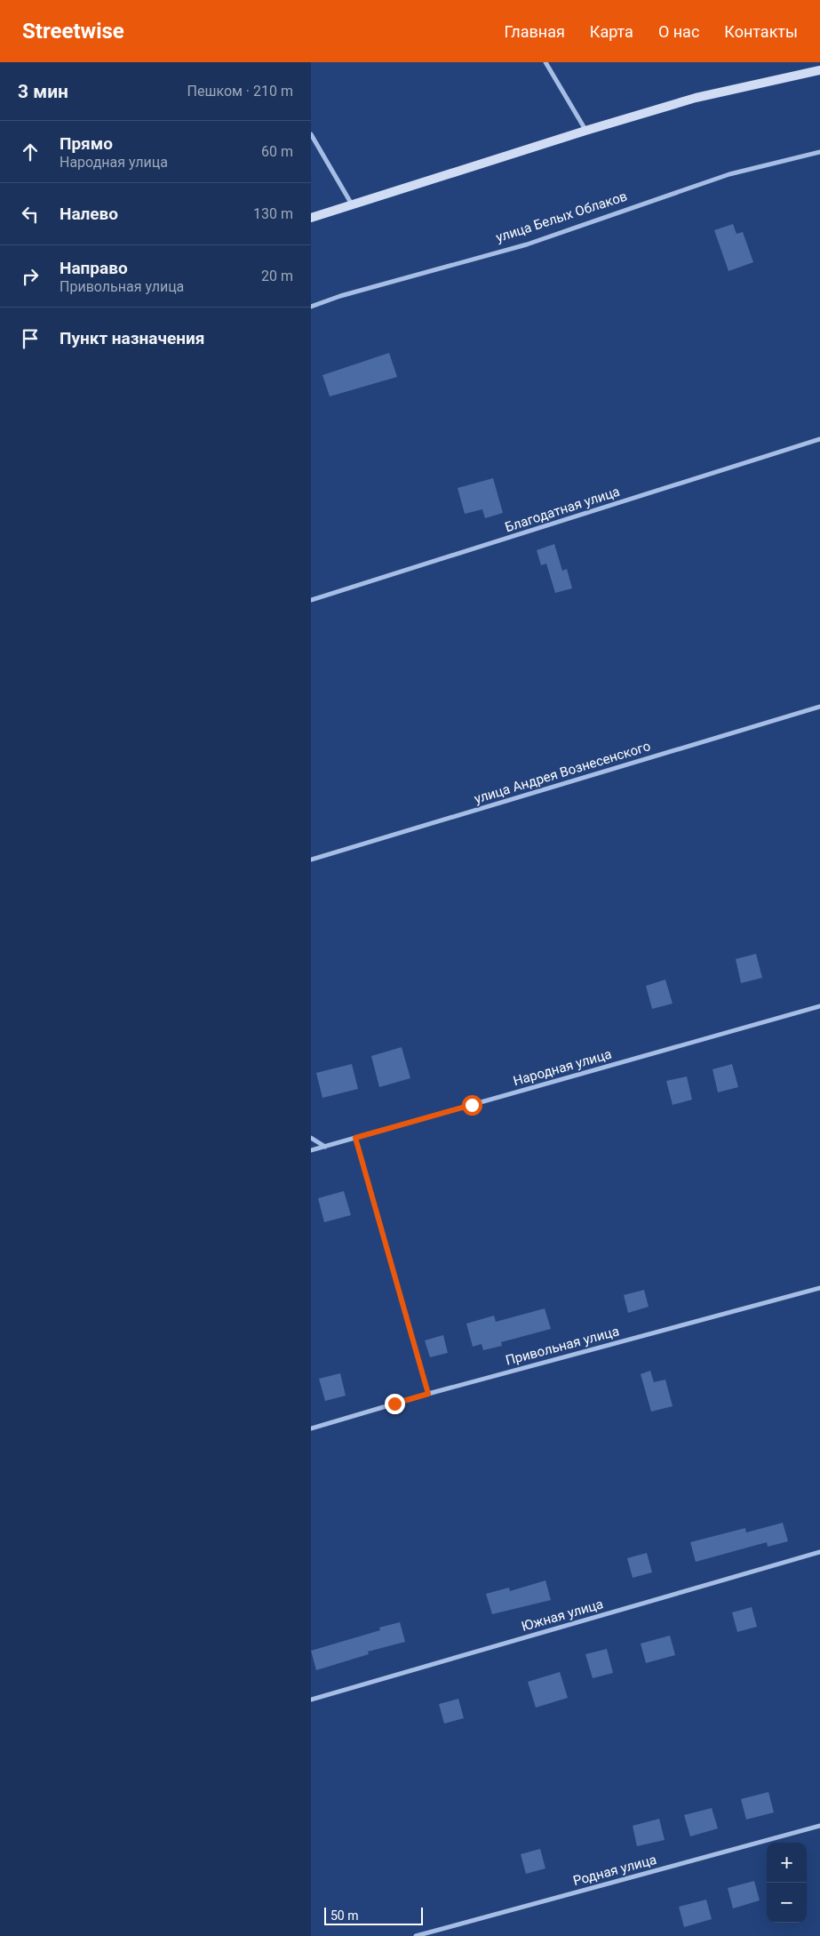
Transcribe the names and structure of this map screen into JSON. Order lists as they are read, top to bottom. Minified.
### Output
{"streets":{"street":["улица Белых Облаков","Благодатная улица","улица Андрея Вознесенского","Народная улица","Привольная улица","Южная улица","Родная улица"]},"scale_bar":"50 m","page":{"header":"Streetwise","nav":["Главная","Карта","О нас","Контакты"],"heading":["3 мин","Пешком · 210 m"],"list":[["Прямо","Народная улица","60 m"],["Налево","130 m"],["Направо","Привольная улица","20 m"],"Пункт назначения"],"map_buttons":["+","−"],"scale":"50 m"}}
